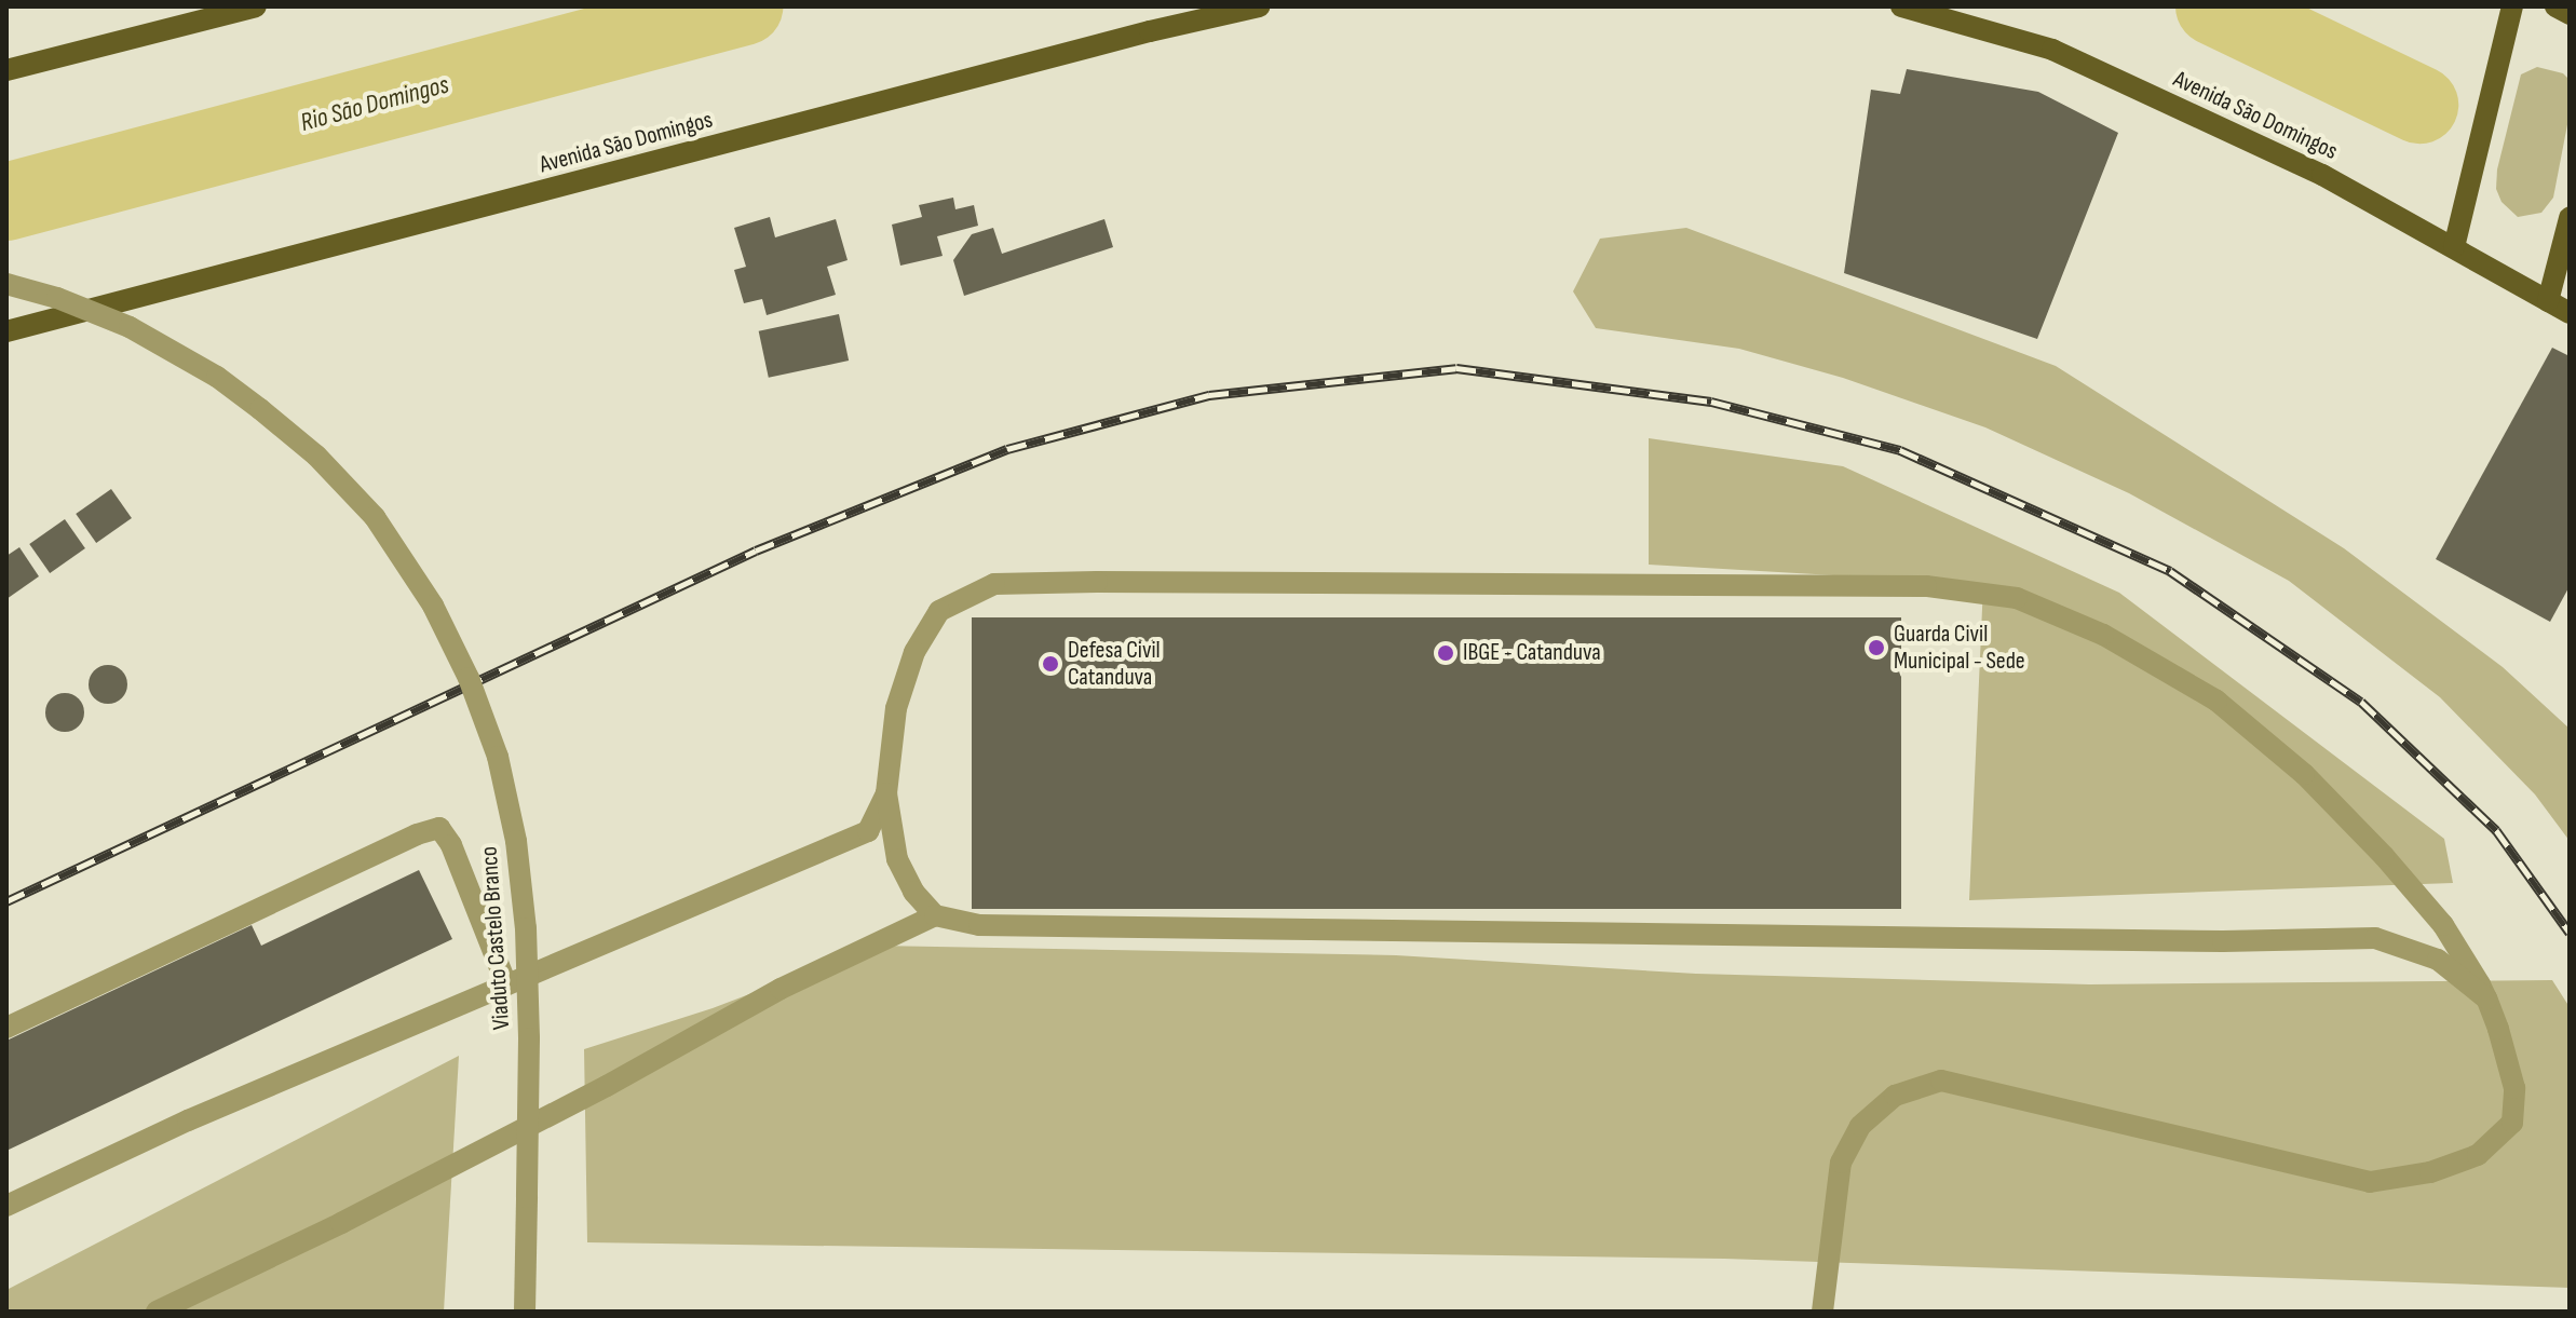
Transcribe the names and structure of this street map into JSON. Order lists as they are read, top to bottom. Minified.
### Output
{"streets":{"main road":["Avenida São Domingos"],"street":["Viaduto Castelo Branco"]},"water":["Rio São Domingos"],"places":["Guarda Civil Municipal - Sede","IBGE - Catanduva","Defesa Civil Catanduva"]}
